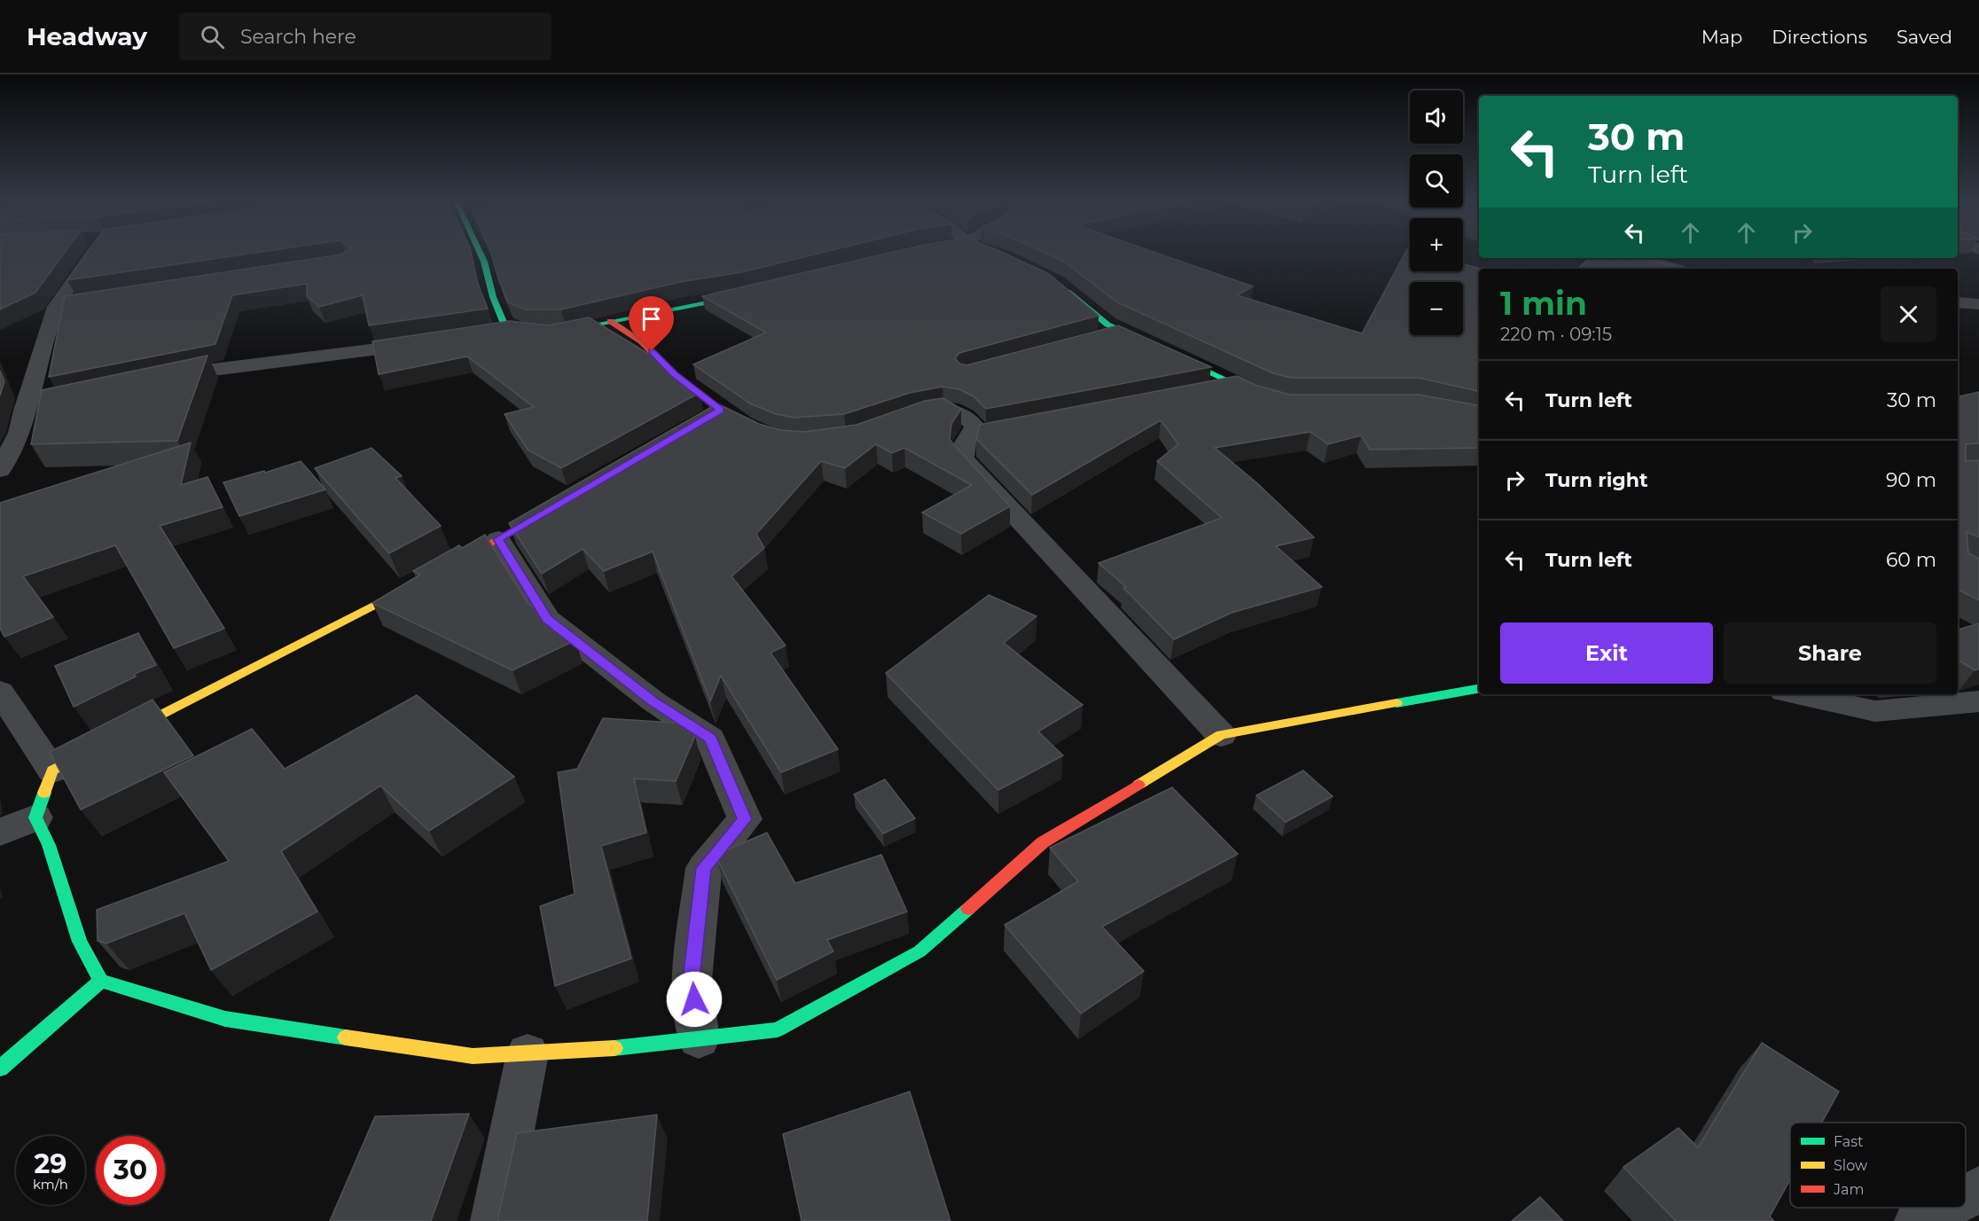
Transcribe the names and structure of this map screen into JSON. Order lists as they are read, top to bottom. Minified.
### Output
{"legend":["Fast","Slow","Jam"],"page":{"header":"Headway","search":"Search here","nav":["Map","Directions","Saved"],"map_buttons":["+","−"],"turn":["30 m","Turn left"],"heading":["1 min","220 m · 09:15"],"list":[{"name":"Turn left","value":"30 m"},{"name":"Turn right","value":"90 m"},{"name":"Turn left","value":"60 m"}],"buttons":["Exit","Share"],"speed":"29 km/h","limit":"30"}}
